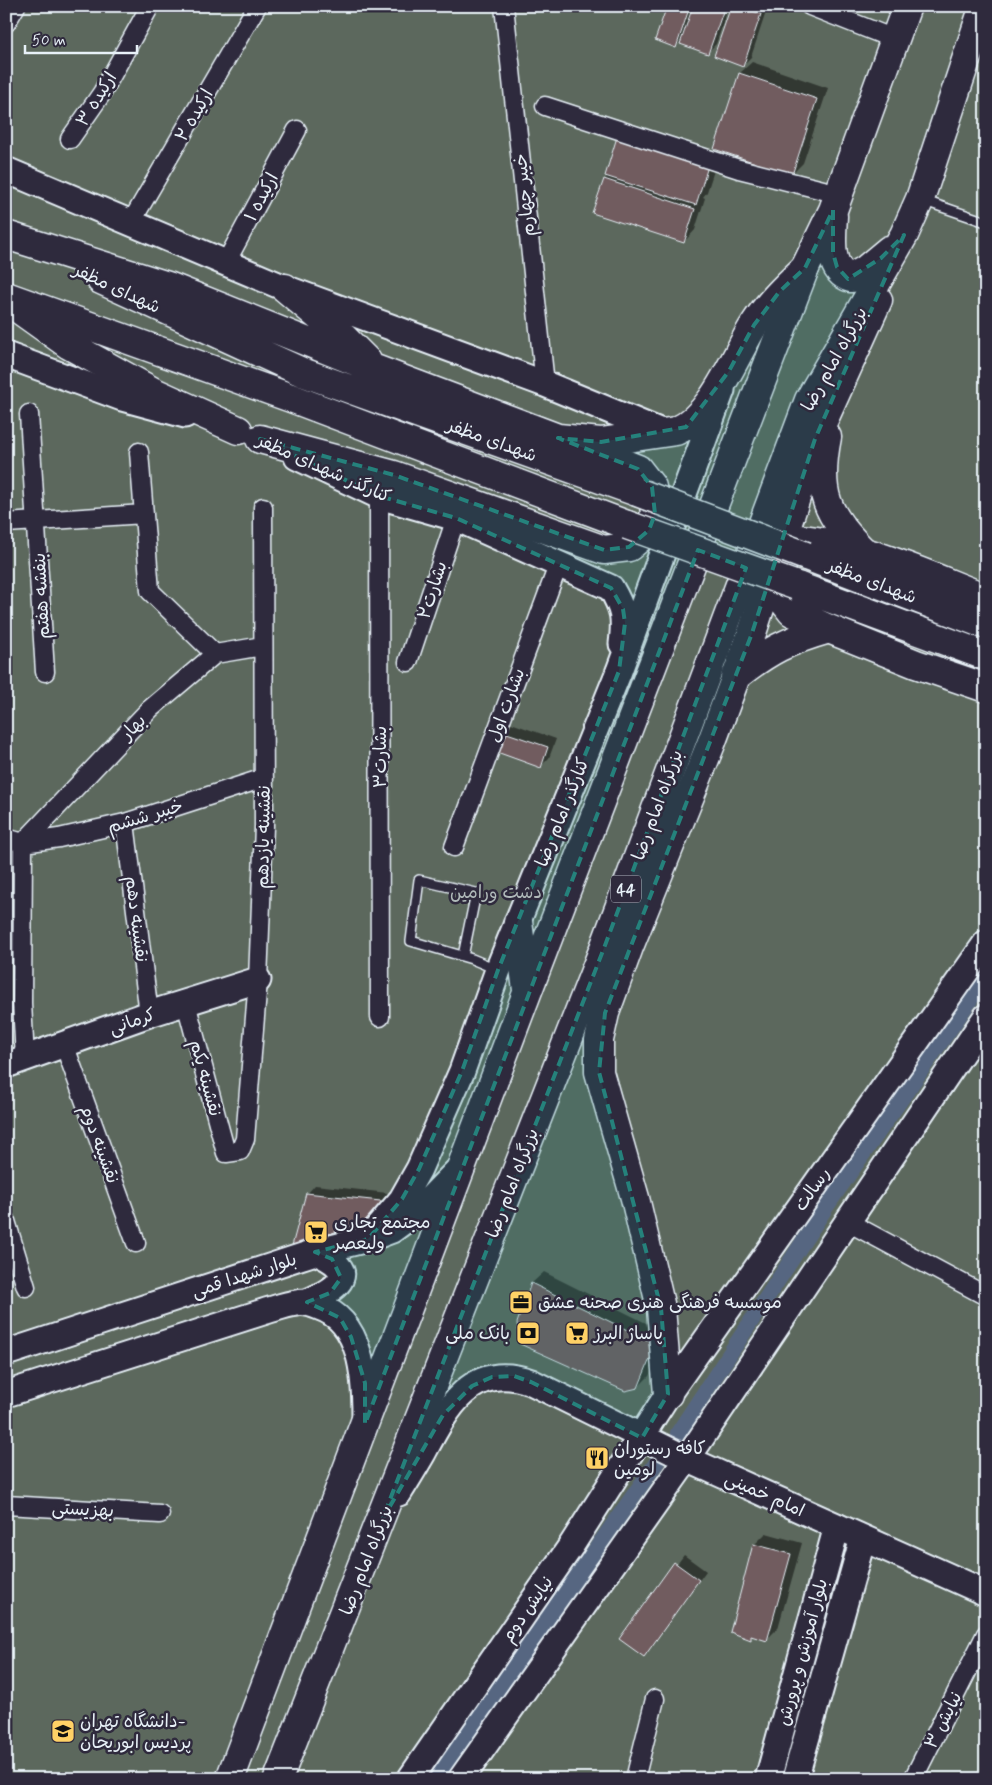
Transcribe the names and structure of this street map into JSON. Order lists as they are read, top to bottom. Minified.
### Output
{"streets":{"main road":["شهدای مظفر","بزرگراه امام رضا","کنارگذر شهدای مظفر","کنارگذر امام رضا","44","کرمانی","رسالت","بلوار شهدا قمی","امام خمینی","نیایش دوم","بلوار آموزش و پرورش"],"street":["ارکیده ۳","ارکیده ۲","خیبر چهارم","ارکیده ۱","بشارت۲","بنفشه هفتم","بشارت اول","بهار","بشارت۳","خیبر ششم","نقشینه یازدهم","نقشینه دهم","نقشینه یکم","نقشینه دوم","بهزیستی","نیایش ۳"]},"crossings":[["بزرگراه امام رضا","امام خمینی"],["کنارگذر شهدای مظفر","بشارت۲"],["کنارگذر شهدای مظفر","بشارت اول"],["کنارگذر شهدای مظفر","بشارت۳"],["کنارگذر شهدای مظفر","کنارگذر امام رضا"],["بهار","خیبر ششم"],["کنارگذر امام رضا","بلوار شهدا قمی"],["خیبر ششم","نقشینه یازدهم"],["خیبر ششم","نقشینه دهم"],["نقشینه یازدهم","کرمانی"],["نقشینه یازدهم","نقشینه یکم"],["نقشینه دهم","کرمانی"],["کرمانی","نقشینه یکم"],["کرمانی","نقشینه دوم"],["رسالت","امام خمینی"],["رسالت","نیایش دوم"],["امام خمینی","نیایش دوم"],["امام خمینی","بلوار آموزش و پرورش"]],"parks":["دشت ورامین"],"places":{"supermarket":["مجتمع تجاری ولیعصر","پاساژ البرز"],"office":["موسسه فرهنگی هنری صحنه عشق"],"bank":["بانک ملی"],"restaurant":["کافه رستوران لومین"],"school or university":["دانشگاه تهران- پردیس ابوریحان"]},"scale_bar":"50 m"}
